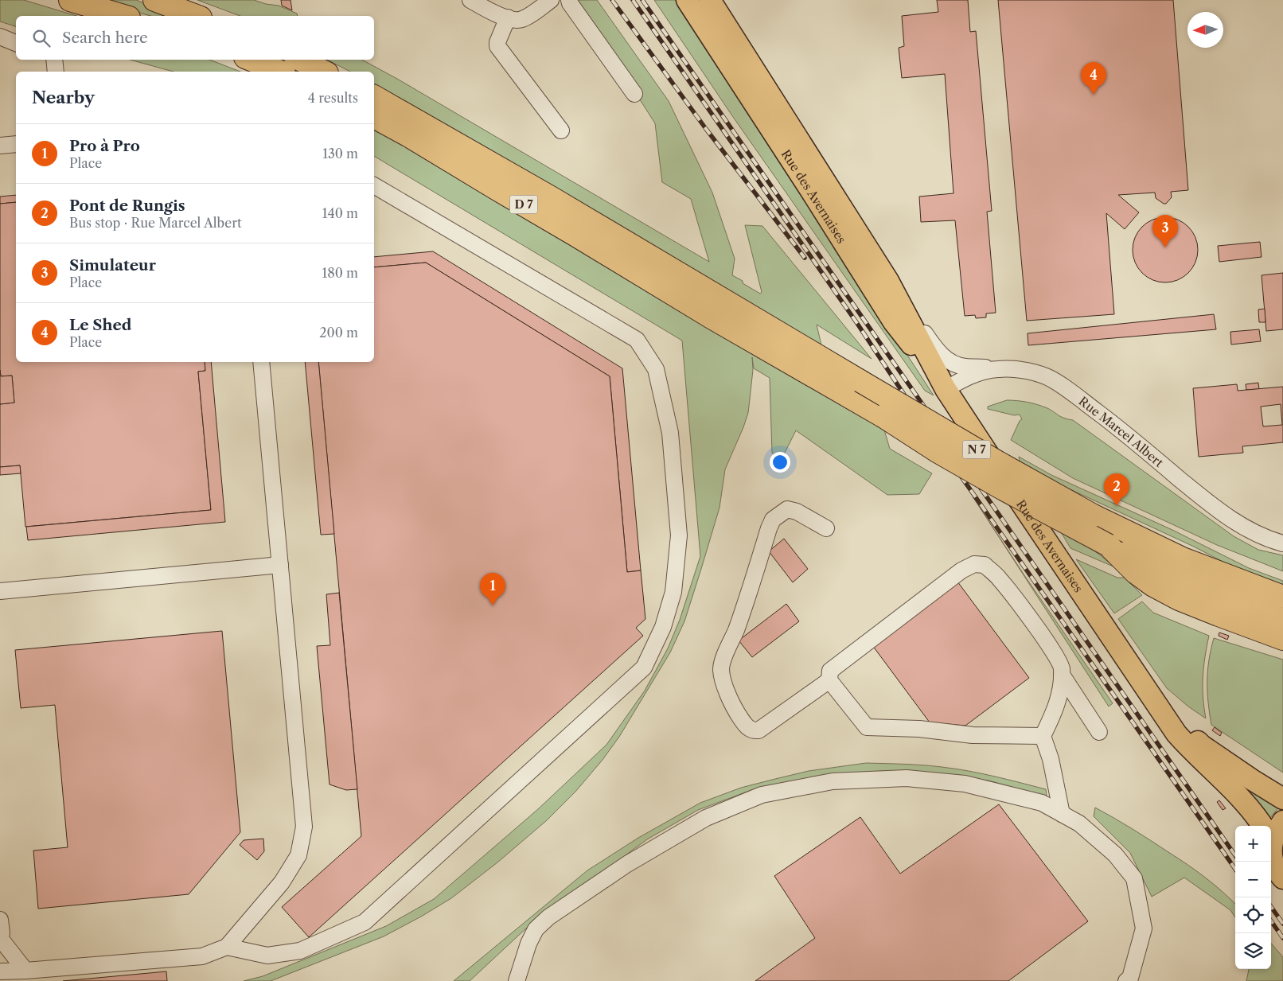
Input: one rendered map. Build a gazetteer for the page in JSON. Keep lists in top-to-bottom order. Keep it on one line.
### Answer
{"streets":{"highway":["D 7","N 7"],"main road":["Rue des Avernaises"],"street":["Rue Marcel Albert"]},"crossings":[["Rue des Avernaises","Rue Marcel Albert"],["D 7","N 7"]],"north":"left","page":{"search":"Search here","pins":["4","3","2","1"],"heading":["Nearby","4 results"],"list":[{"mark":"1","name":"Pro à Pro","note":"Place","value":"130 m"},{"mark":"2","name":"Pont de Rungis","note":"Bus stop · Rue Marcel Albert","value":"140 m"},{"mark":"3","name":"Simulateur","note":"Place","value":"180 m"},{"mark":"4","name":"Le Shed","note":"Place","value":"200 m"}],"map_buttons":["+","−"]}}
